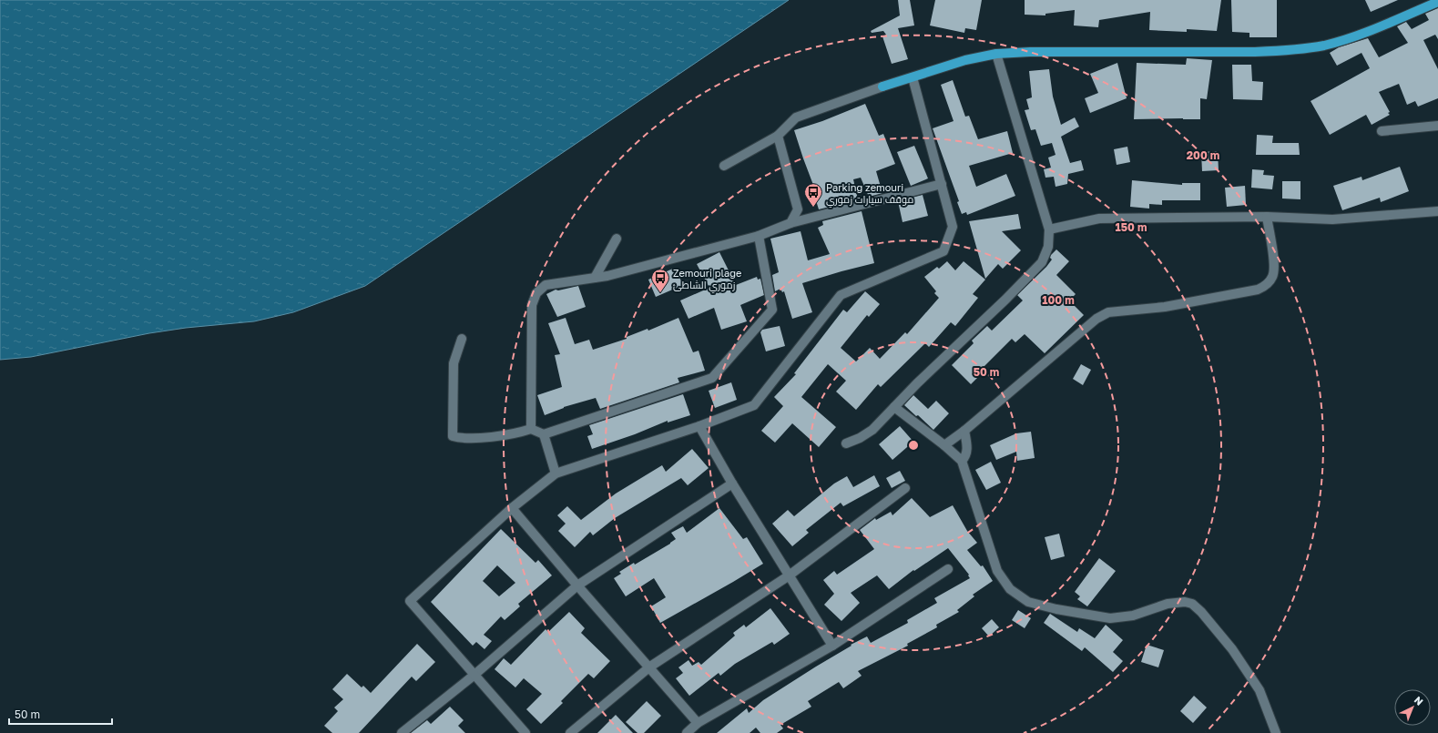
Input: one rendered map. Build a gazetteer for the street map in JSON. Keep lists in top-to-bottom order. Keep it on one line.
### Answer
{"places":{"bus stop":["Parking zemouri موقف سيارات زموري","Zemouri plage زموري الشاطئ"]},"scale_bar":"50 m","north":"top right","rings":["200 m","150 m","100 m","50 m"]}
